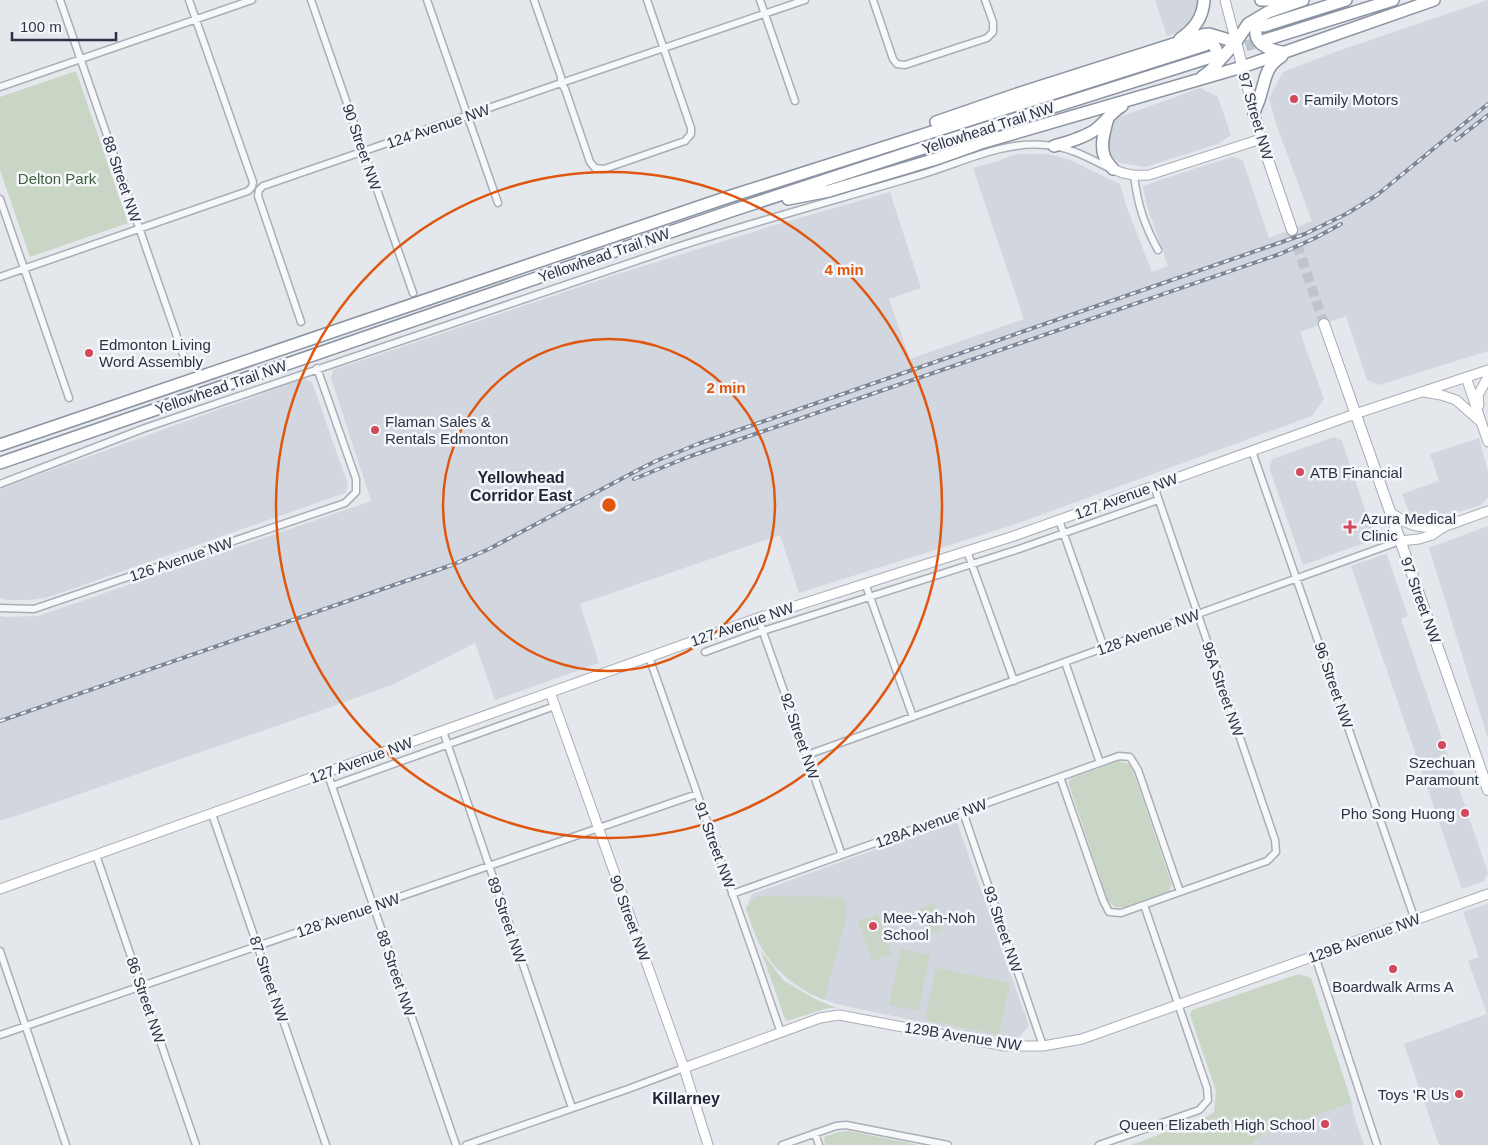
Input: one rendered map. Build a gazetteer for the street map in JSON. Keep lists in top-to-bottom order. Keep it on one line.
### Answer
{"streets":{"highway":["Yellowhead Trail NW"],"main road":["97 Street NW","90 Street NW","127 Avenue NW","128 Avenue NW","129B Avenue NW"],"street":["124 Avenue NW","88 Street NW","126 Avenue NW","96 Street NW","95A Street NW","92 Street NW","128A Avenue NW","91 Street NW","89 Street NW","93 Street NW","87 Street NW","86 Street NW"]},"crossings":[["97 Street NW","127 Avenue NW"],["97 Street NW","128 Avenue NW"],["124 Avenue NW","90 Street NW"],["124 Avenue NW","88 Street NW"],["Yellowhead Trail NW","126 Avenue NW"],["90 Street NW","127 Avenue NW"],["90 Street NW","128 Avenue NW"],["90 Street NW","129B Avenue NW"],["88 Street NW","127 Avenue NW"],["88 Street NW","128 Avenue NW"],["127 Avenue NW","96 Street NW"],["127 Avenue NW","95A Street NW"],["127 Avenue NW","92 Street NW"],["127 Avenue NW","91 Street NW"],["127 Avenue NW","89 Street NW"],["127 Avenue NW","87 Street NW"],["127 Avenue NW","86 Street NW"],["128 Avenue NW","96 Street NW"],["128 Avenue NW","95A Street NW"],["128 Avenue NW","92 Street NW"],["128 Avenue NW","91 Street NW"],["128 Avenue NW","89 Street NW"],["128 Avenue NW","87 Street NW"],["128 Avenue NW","86 Street NW"],["96 Street NW","129B Avenue NW"],["95A Street NW","128A Avenue NW"],["92 Street NW","128A Avenue NW"],["128A Avenue NW","91 Street NW"],["128A Avenue NW","93 Street NW"],["91 Street NW","129B Avenue NW"],["89 Street NW","129B Avenue NW"],["93 Street NW","129B Avenue NW"]],"districts":["Yellowhead Corridor East","Killarney"],"parks":["Delton Park"],"places":{"other":["Family Motors","Edmonton Living Word Assembly","Flaman Sales & Rentals Edmonton","ATB Financial","Szechuan Paramount","Pho Song Huong","Mee-Yah-Noh School","Boardwalk Arms A","Toys 'R Us","Queen Elizabeth High School"],"health":["Azura Medical Clinic"]},"scale_bar":"100 m","rings":["4 min","2 min"]}
